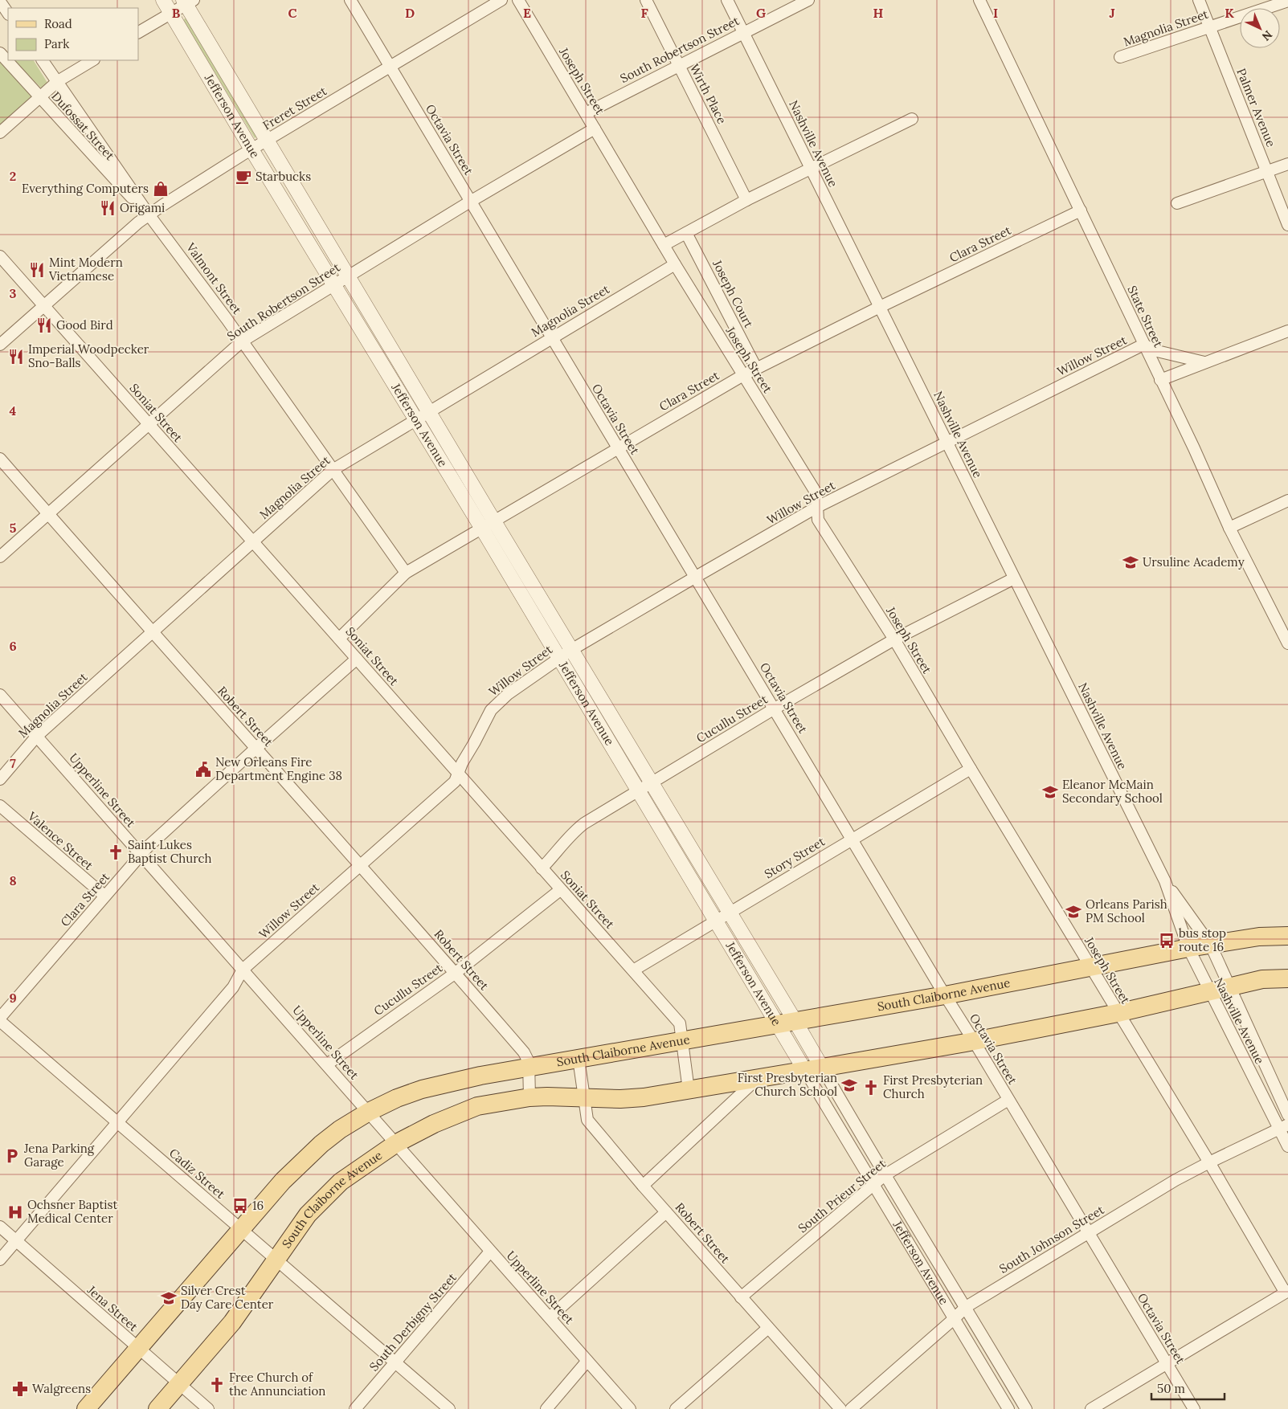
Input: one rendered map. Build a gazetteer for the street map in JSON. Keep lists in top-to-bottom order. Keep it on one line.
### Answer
{"streets":{"main road":["South Claiborne Avenue"],"street":["Magnolia Street","South Robertson Street","Joseph Street","Wirth Place","Palmer Avenue","Freret Street","Jefferson Avenue","Dufossat Street","Octavia Street","Nashville Avenue","Clara Street","Valmont Street","Joseph Court","State Street","Willow Street","Soniat Street","Robert Street","Cucullu Street","Upperline Street","Valence Street","Story Street","Cadiz Street","South Prieur Street","South Johnson Street","Jena Street","South Derbigny Street"]},"crossings":[["Magnolia Street","Joseph Street"],["Magnolia Street","Palmer Avenue"],["Magnolia Street","Jefferson Avenue"],["Magnolia Street","Octavia Street"],["Magnolia Street","Valmont Street"],["Magnolia Street","Soniat Street"],["Magnolia Street","Robert Street"],["Magnolia Street","Upperline Street"],["South Robertson Street","Joseph Street"],["South Robertson Street","Wirth Place"],["South Robertson Street","Jefferson Avenue"],["South Robertson Street","Octavia Street"],["South Robertson Street","Nashville Avenue"],["South Robertson Street","Valmont Street"],["South Robertson Street","Soniat Street"],["South Robertson Street","Robert Street"],["Joseph Street","Clara Street"],["Joseph Street","Willow Street"],["Joseph Street","Cucullu Street"],["Joseph Street","Story Street"],["Joseph Street","South Claiborne Avenue"],["Joseph Street","South Johnson Street"],["Freret Street","Jefferson Avenue"],["Freret Street","Dufossat Street"],["Freret Street","Octavia Street"],["Freret Street","Valmont Street"],["Freret Street","Soniat Street"],["Jefferson Avenue","Clara Street"],["Jefferson Avenue","Willow Street"],["Jefferson Avenue","Cucullu Street"],["Jefferson Avenue","Story Street"],["Jefferson Avenue","South Claiborne Avenue"],["Jefferson Avenue","South Prieur Street"],["Jefferson Avenue","South Johnson Street"],["Dufossat Street","Valmont Street"],["Octavia Street","Clara Street"],["Octavia Street","Willow Street"],["Octavia Street","Cucullu Street"],["Octavia Street","Story Street"],["Octavia Street","South Claiborne Avenue"],["Octavia Street","South Prieur Street"],["Octavia Street","South Johnson Street"],["Nashville Avenue","Clara Street"],["Nashville Avenue","Willow Street"],["Nashville Avenue","Cucullu Street"],["Nashville Avenue","South Claiborne Avenue"],["Nashville Avenue","South Johnson Street"],["Clara Street","Valmont Street"],["Clara Street","Joseph Court"],["Clara Street","State Street"],["Clara Street","Soniat Street"],["Clara Street","Robert Street"],["Clara Street","Upperline Street"],["Clara Street","Valence Street"],["Clara Street","Cadiz Street"],["State Street","Willow Street"],["Willow Street","Soniat Street"],["Willow Street","Robert Street"],["Willow Street","Upperline Street"],["Willow Street","Cadiz Street"],["Willow Street","Jena Street"],["Soniat Street","Cucullu Street"],["Soniat Street","Story Street"],["Soniat Street","South Claiborne Avenue"],["Robert Street","Cucullu Street"],["Robert Street","South Claiborne Avenue"],["Robert Street","South Prieur Street"],["Cucullu Street","Upperline Street"],["Upperline Street","South Claiborne Avenue"],["Upperline Street","South Derbigny Street"],["South Claiborne Avenue","Cadiz Street"],["South Claiborne Avenue","Jena Street"],["Cadiz Street","South Derbigny Street"]],"places":{"cafe":["Starbucks"],"shop":["Everything Computers"],"restaurant":["Origami","Mint Modern Vietnamese","Good Bird","Imperial Woodpecker Sno-Balls"],"school or university":["Ursuline Academy","Eleanor McMain Secondary School","Orleans Parish PM School","First Presbyterian Church School","Silver Crest Day Care Center"],"public building":["New Orleans Fire Department Engine 38"],"church":["Saint Lukes Baptist Church","First Presbyterian Church","Free Church of the Annunciation"],"bus stop":["bus stop route 16","16"],"parking":["Jena Parking Garage"],"hospital":["Ochsner Baptist Medical Center"],"pharmacy":["Walgreens"]},"legend":["Road","Park"],"scale_bar":"50 m","north":"bottom right","grid":{"columns":["B","C","D","E","F","G","H","I","J","K"],"rows":["2","3","4","5","6","7","8","9"]}}
